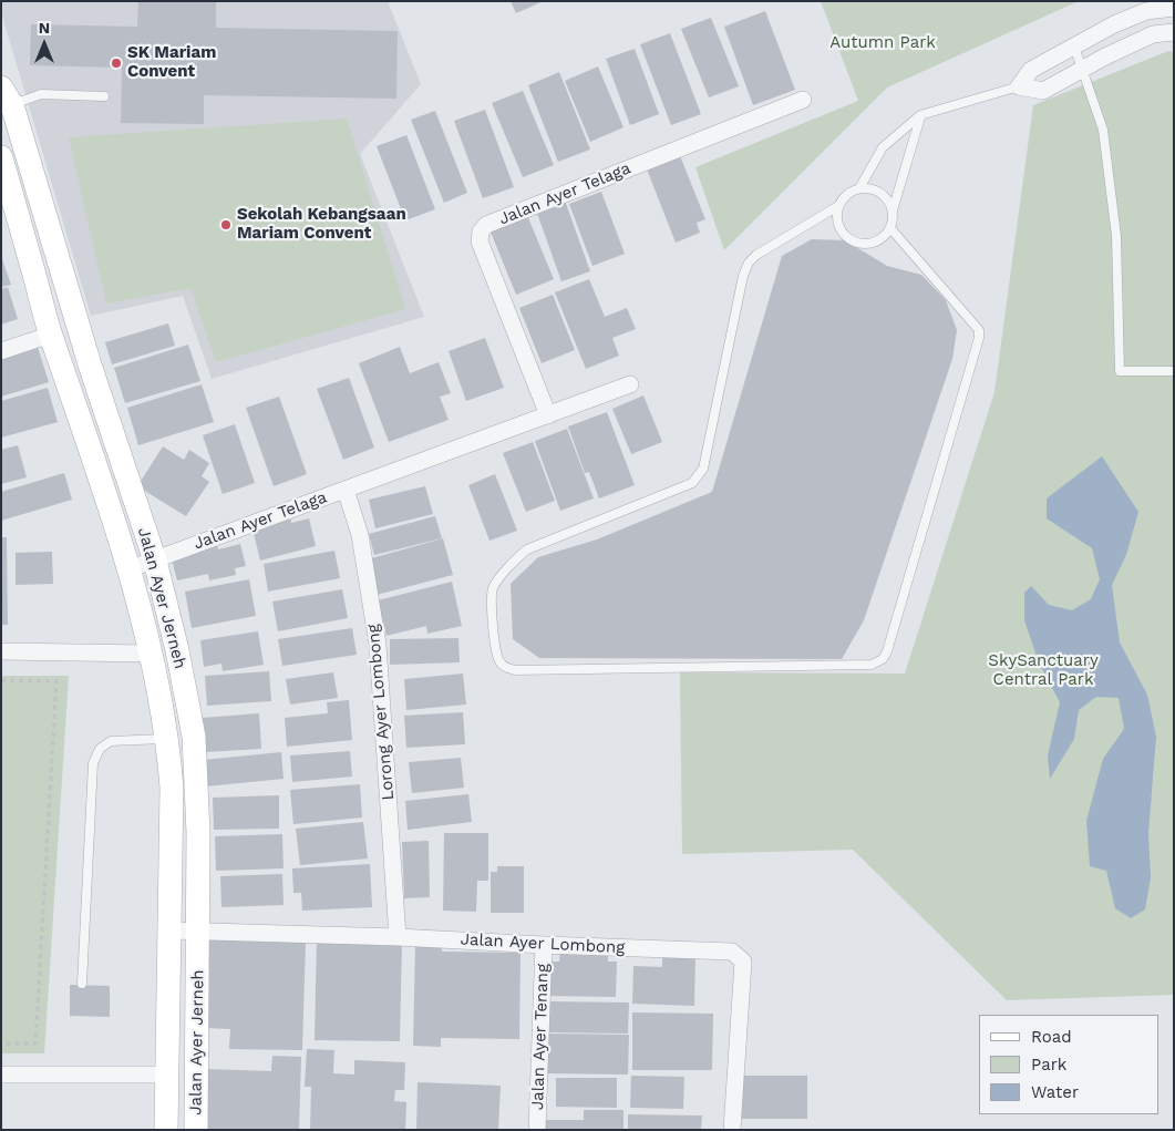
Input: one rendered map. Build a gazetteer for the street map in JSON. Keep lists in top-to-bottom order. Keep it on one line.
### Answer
{"streets":{"main road":["Jalan Ayer Jerneh"],"street":["Jalan Ayer Telaga","Lorong Ayer Lombong","Jalan Ayer Lombong","Jalan Ayer Tenang"]},"crossings":[["Jalan Ayer Telaga","Jalan Ayer Jerneh"],["Jalan Ayer Telaga","Lorong Ayer Lombong"],["Jalan Ayer Jerneh","Jalan Ayer Lombong"],["Lorong Ayer Lombong","Jalan Ayer Lombong"],["Jalan Ayer Lombong","Jalan Ayer Tenang"]],"parks":["Autumn Park","SkySanctuary Central Park"],"places":["SK Mariam Convent","Sekolah Kebangsaan Mariam Convent"],"legend":["Road","Park","Water"],"north":"top"}
